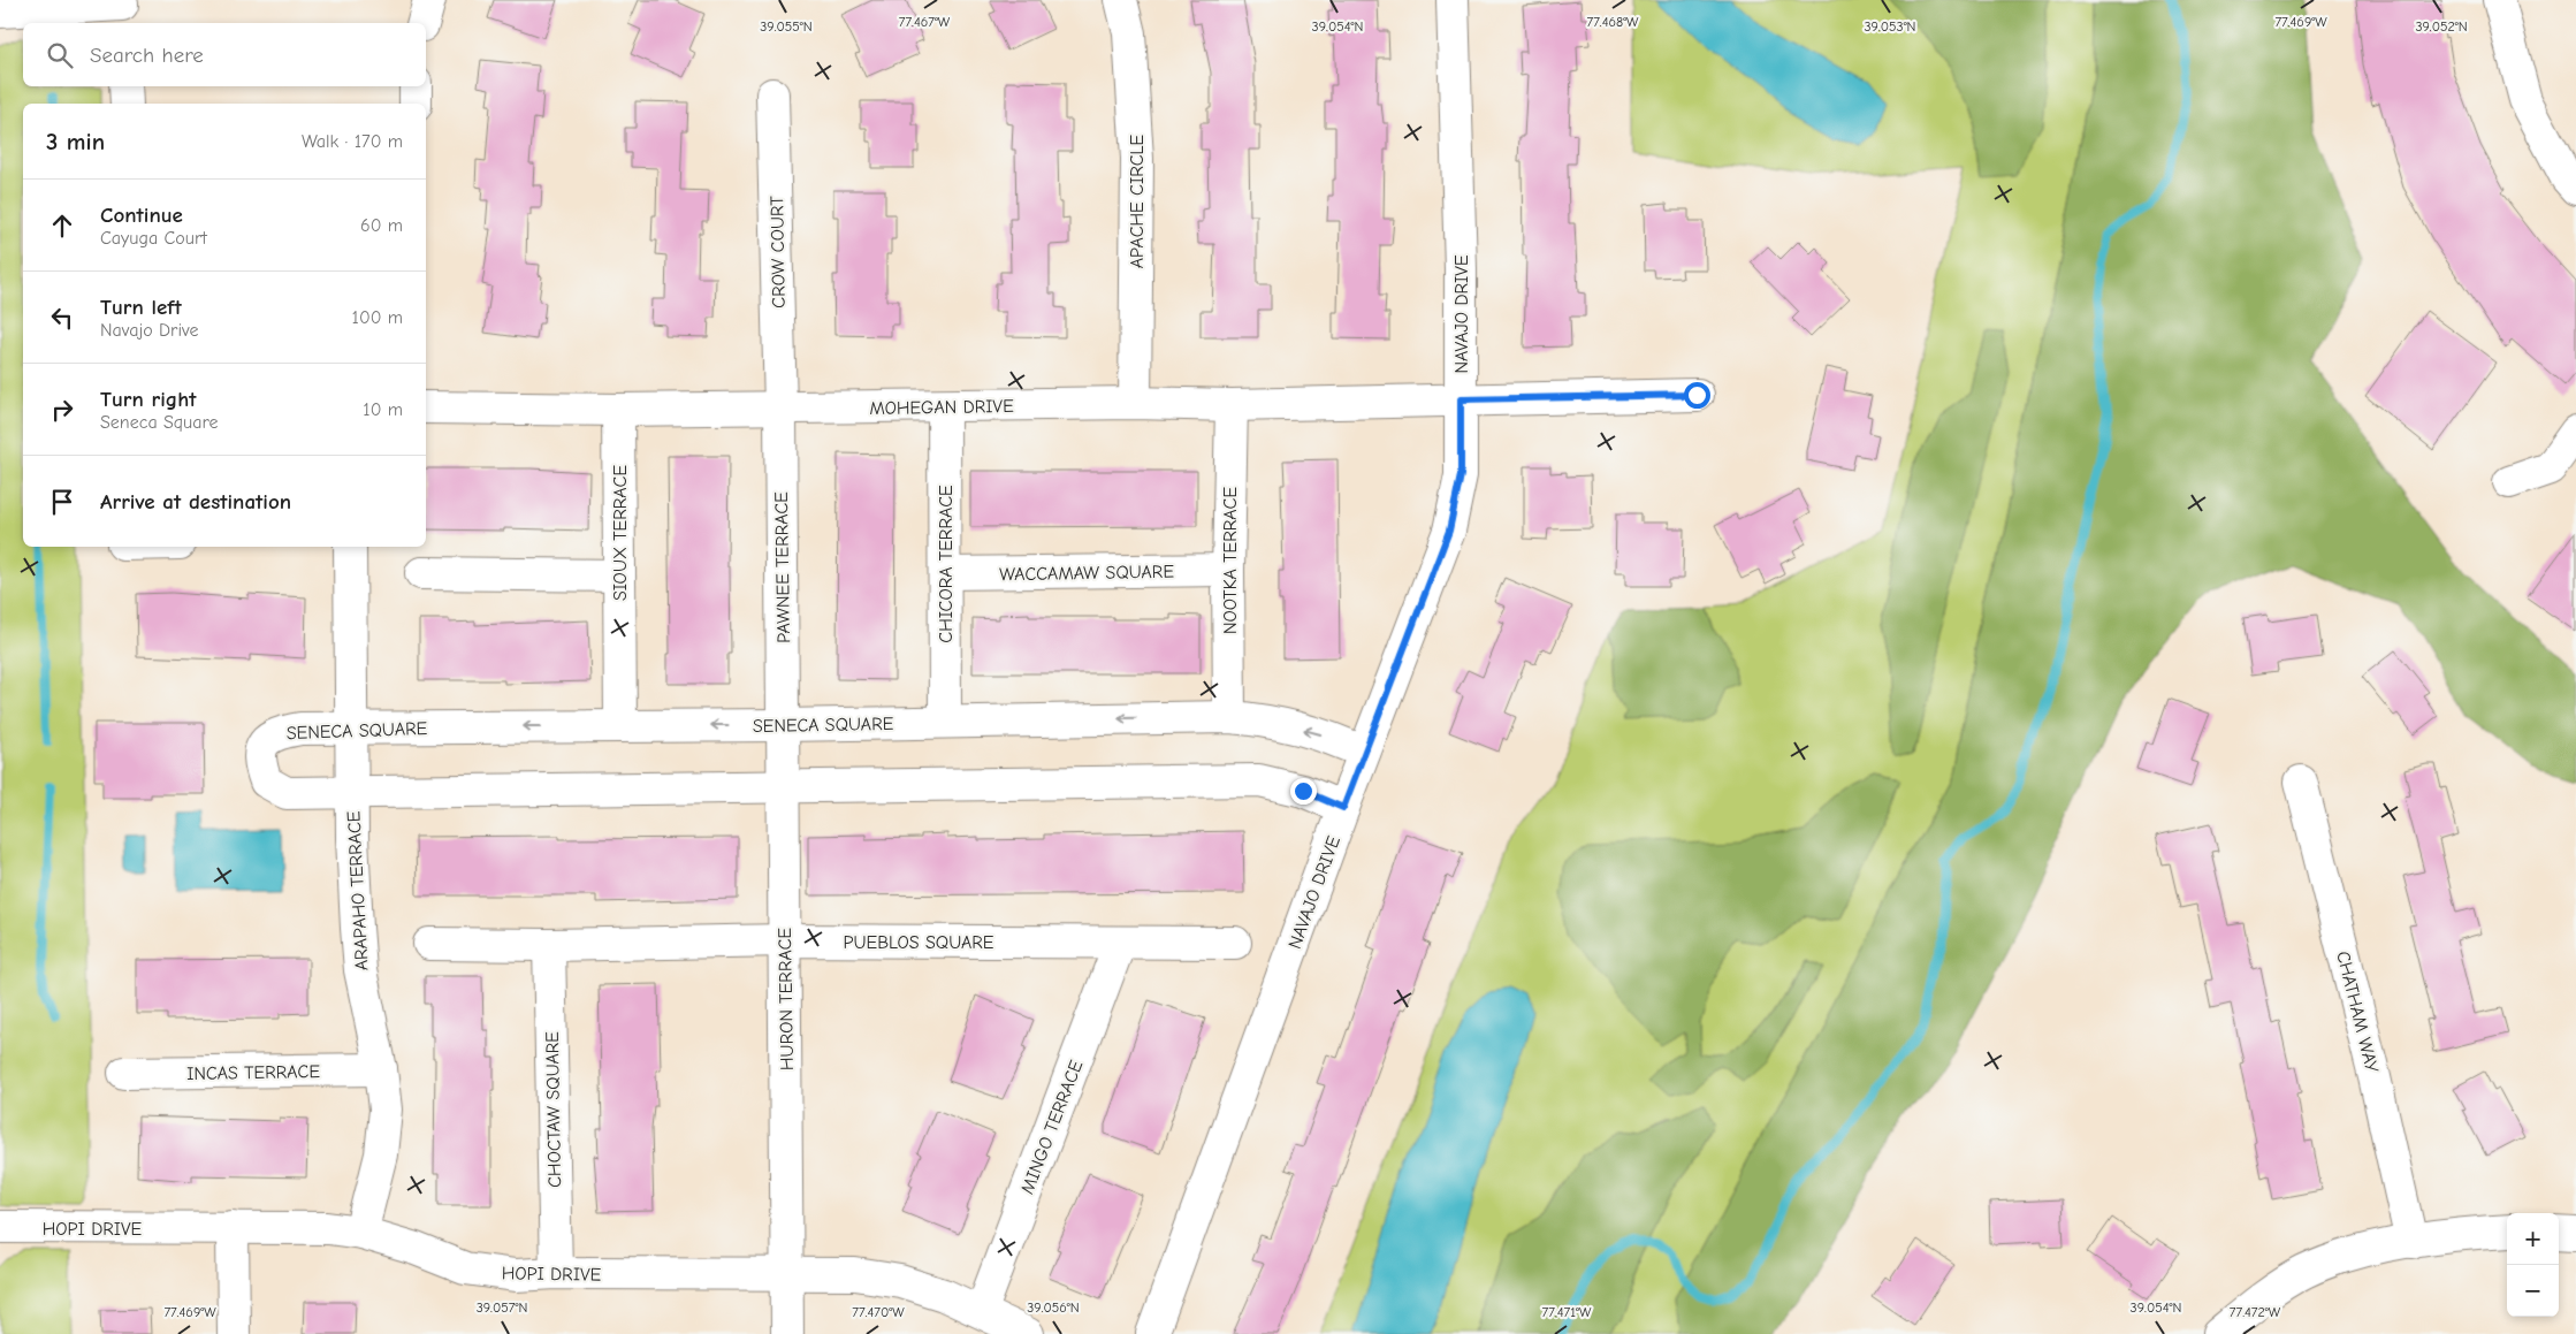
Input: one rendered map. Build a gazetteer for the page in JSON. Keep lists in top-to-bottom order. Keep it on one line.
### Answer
{"streets":{"street":["APACHE CIRCLE","CROW COURT","NAVAJO DRIVE","MOHEGAN DRIVE","SIOUX TERRACE","NOOTKA TERRACE","CHICORA TERRACE","PAWNEE TERRACE","WACCAMAW SQUARE","SENECA SQUARE","ARAPAHO TERRACE","PUEBLOS SQUARE","HURON TERRACE","CHATHAM WAY","INCAS TERRACE","CHOCTAW SQUARE","MINGO TERRACE","HOPI DRIVE"]},"crossings":[["APACHE CIRCLE","MOHEGAN DRIVE"],["CROW COURT","MOHEGAN DRIVE"],["CROW COURT","PAWNEE TERRACE"],["NAVAJO DRIVE","MOHEGAN DRIVE"],["NAVAJO DRIVE","SENECA SQUARE"],["MOHEGAN DRIVE","SIOUX TERRACE"],["MOHEGAN DRIVE","NOOTKA TERRACE"],["MOHEGAN DRIVE","CHICORA TERRACE"],["MOHEGAN DRIVE","PAWNEE TERRACE"],["SIOUX TERRACE","SENECA SQUARE"],["NOOTKA TERRACE","WACCAMAW SQUARE"],["NOOTKA TERRACE","SENECA SQUARE"],["CHICORA TERRACE","WACCAMAW SQUARE"],["CHICORA TERRACE","SENECA SQUARE"],["PAWNEE TERRACE","SENECA SQUARE"],["PAWNEE TERRACE","HURON TERRACE"],["SENECA SQUARE","ARAPAHO TERRACE"],["SENECA SQUARE","HURON TERRACE"],["ARAPAHO TERRACE","INCAS TERRACE"],["ARAPAHO TERRACE","HOPI DRIVE"],["PUEBLOS SQUARE","HURON TERRACE"],["PUEBLOS SQUARE","CHOCTAW SQUARE"],["PUEBLOS SQUARE","MINGO TERRACE"],["HURON TERRACE","HOPI DRIVE"],["CHOCTAW SQUARE","HOPI DRIVE"],["MINGO TERRACE","HOPI DRIVE"]],"page":{"search":"Search here","heading":["3 min","Walk · 170 m"],"list":[["Continue","Cayuga Court","60 m"],["Turn left","Navajo Drive","100 m"],["Turn right","Seneca Square","10 m"],"Arrive at destination"],"map_buttons":["+","−"]},"coordinates":["77.467°W","77.468°W","77.469°W","39.055°N","39.054°N","39.052°N","39.053°N","39.057°N","39.056°N","77.470°W","77.471°W","77.472°W"]}
